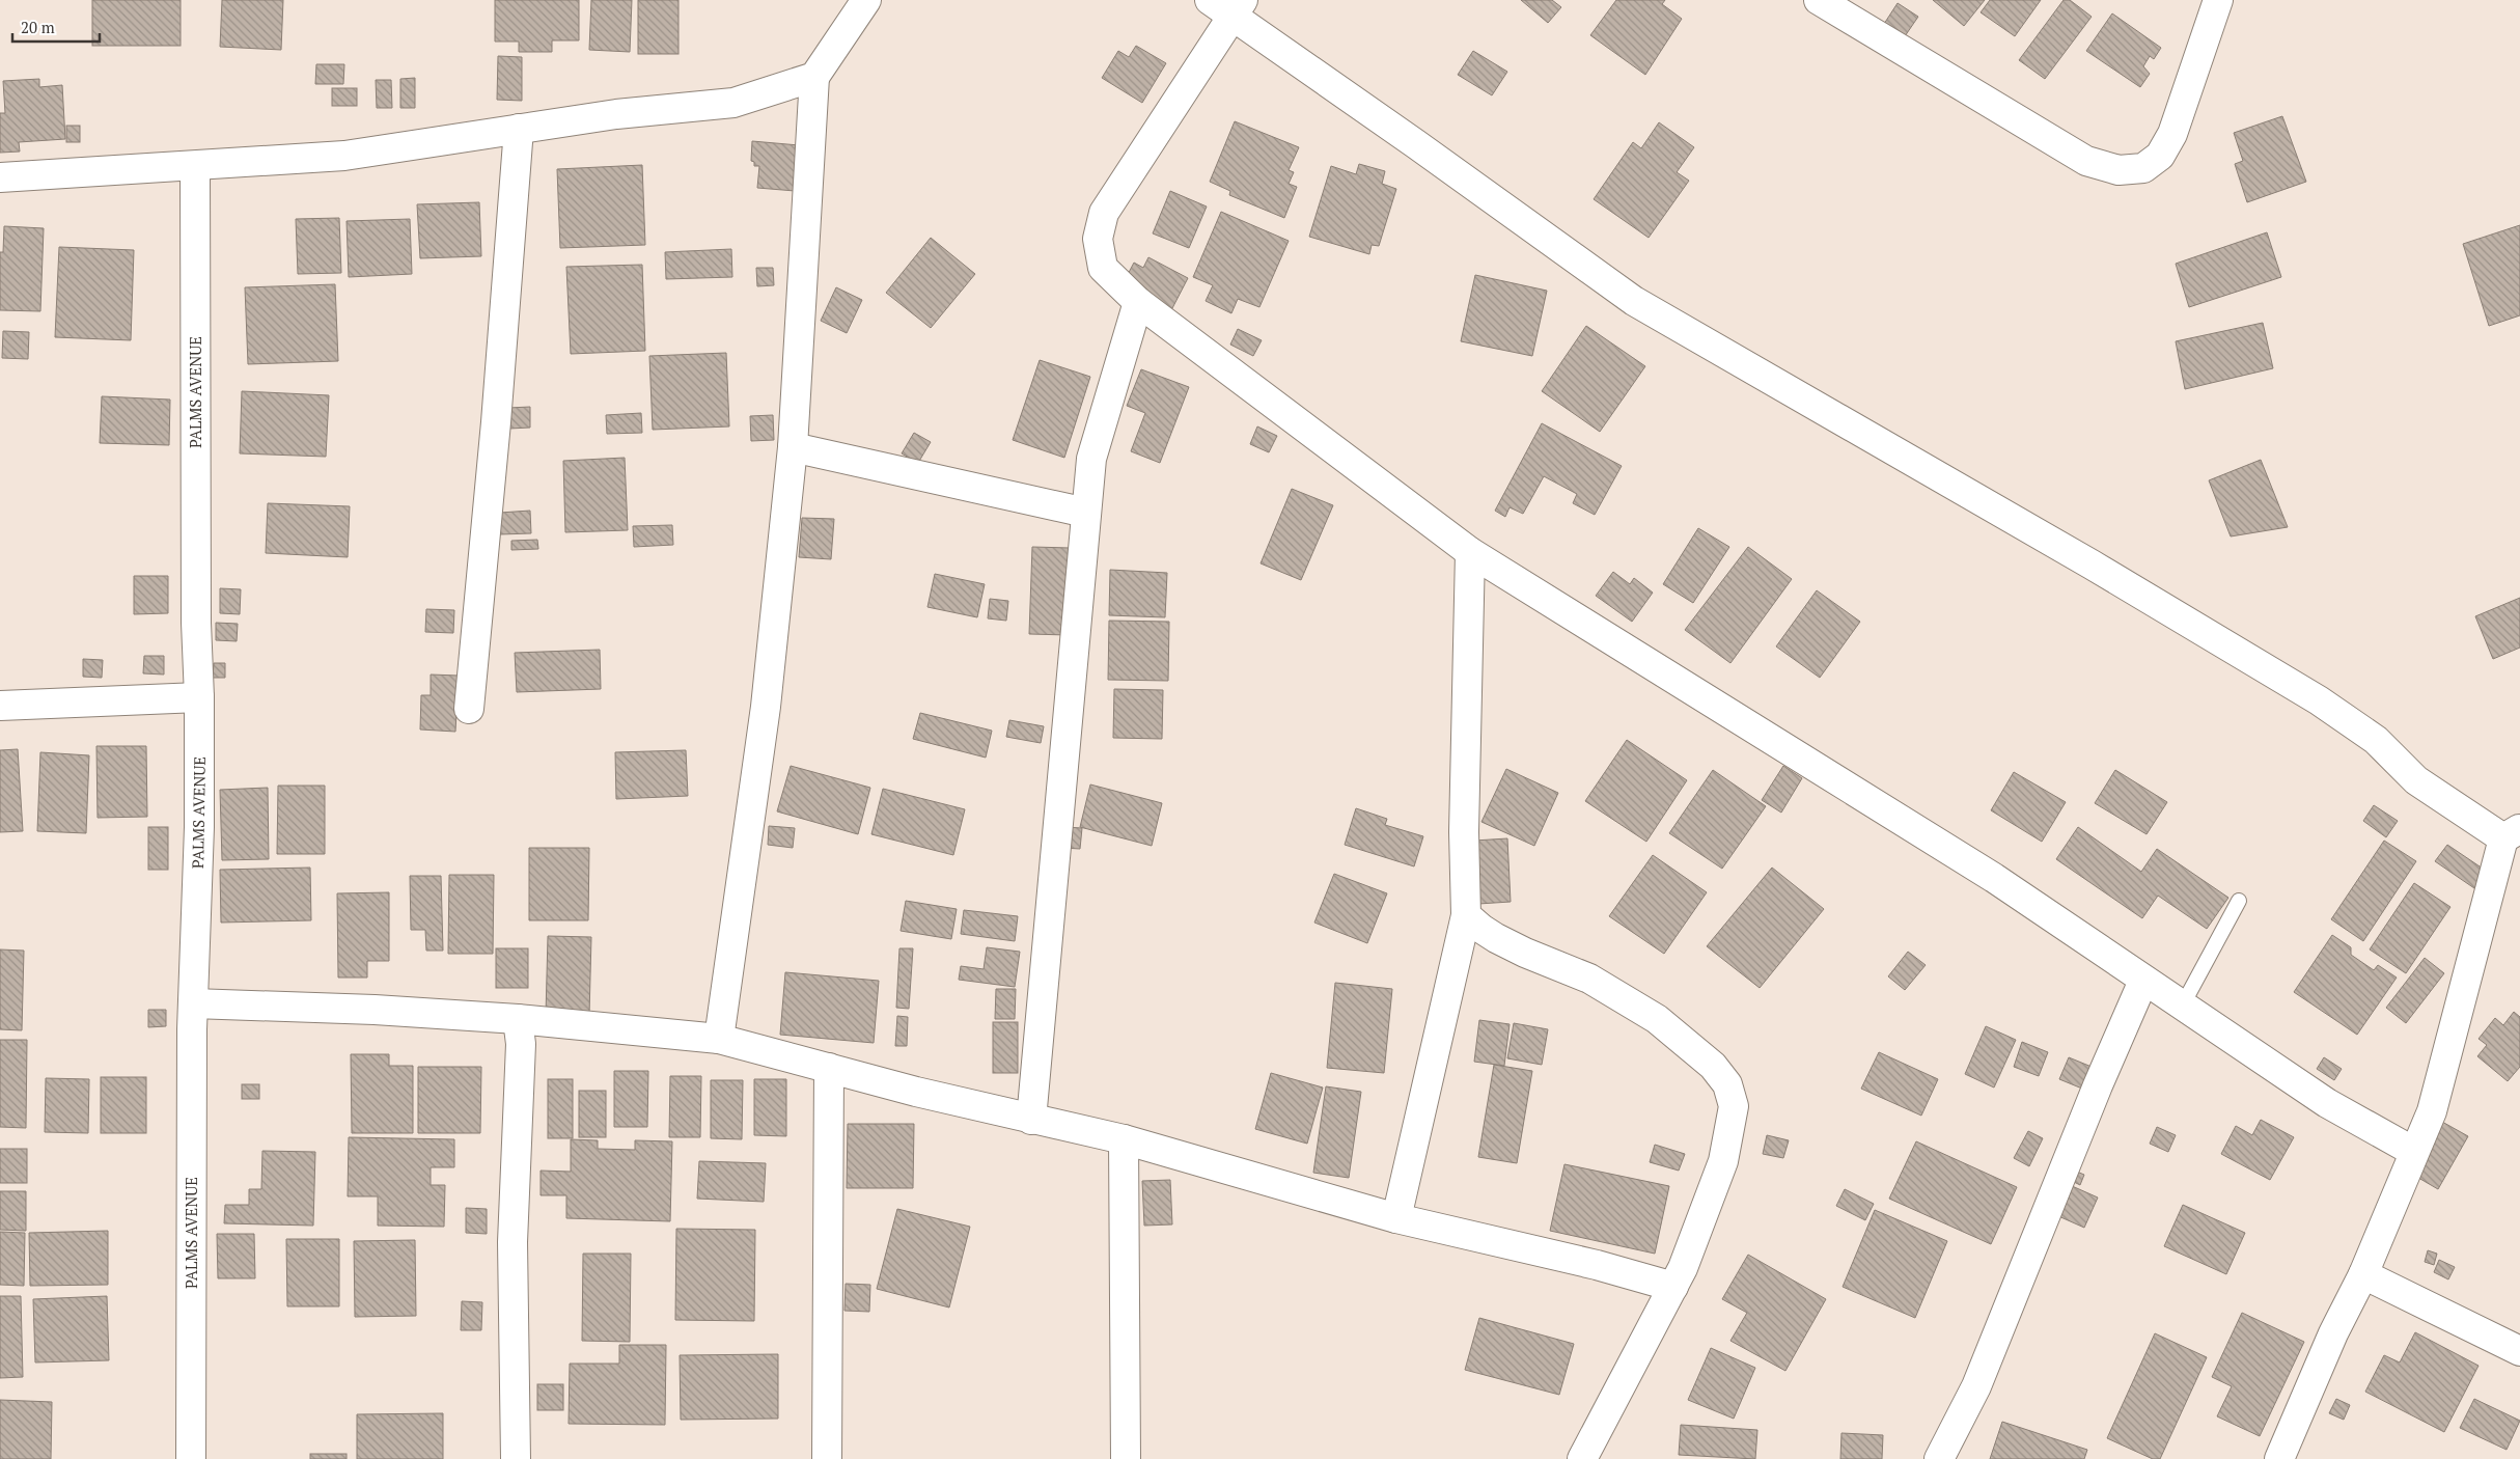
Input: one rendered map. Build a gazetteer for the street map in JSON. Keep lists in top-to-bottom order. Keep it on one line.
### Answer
{"streets":{"street":["PALMS AVENUE"]},"scale_bar":"20 m"}
